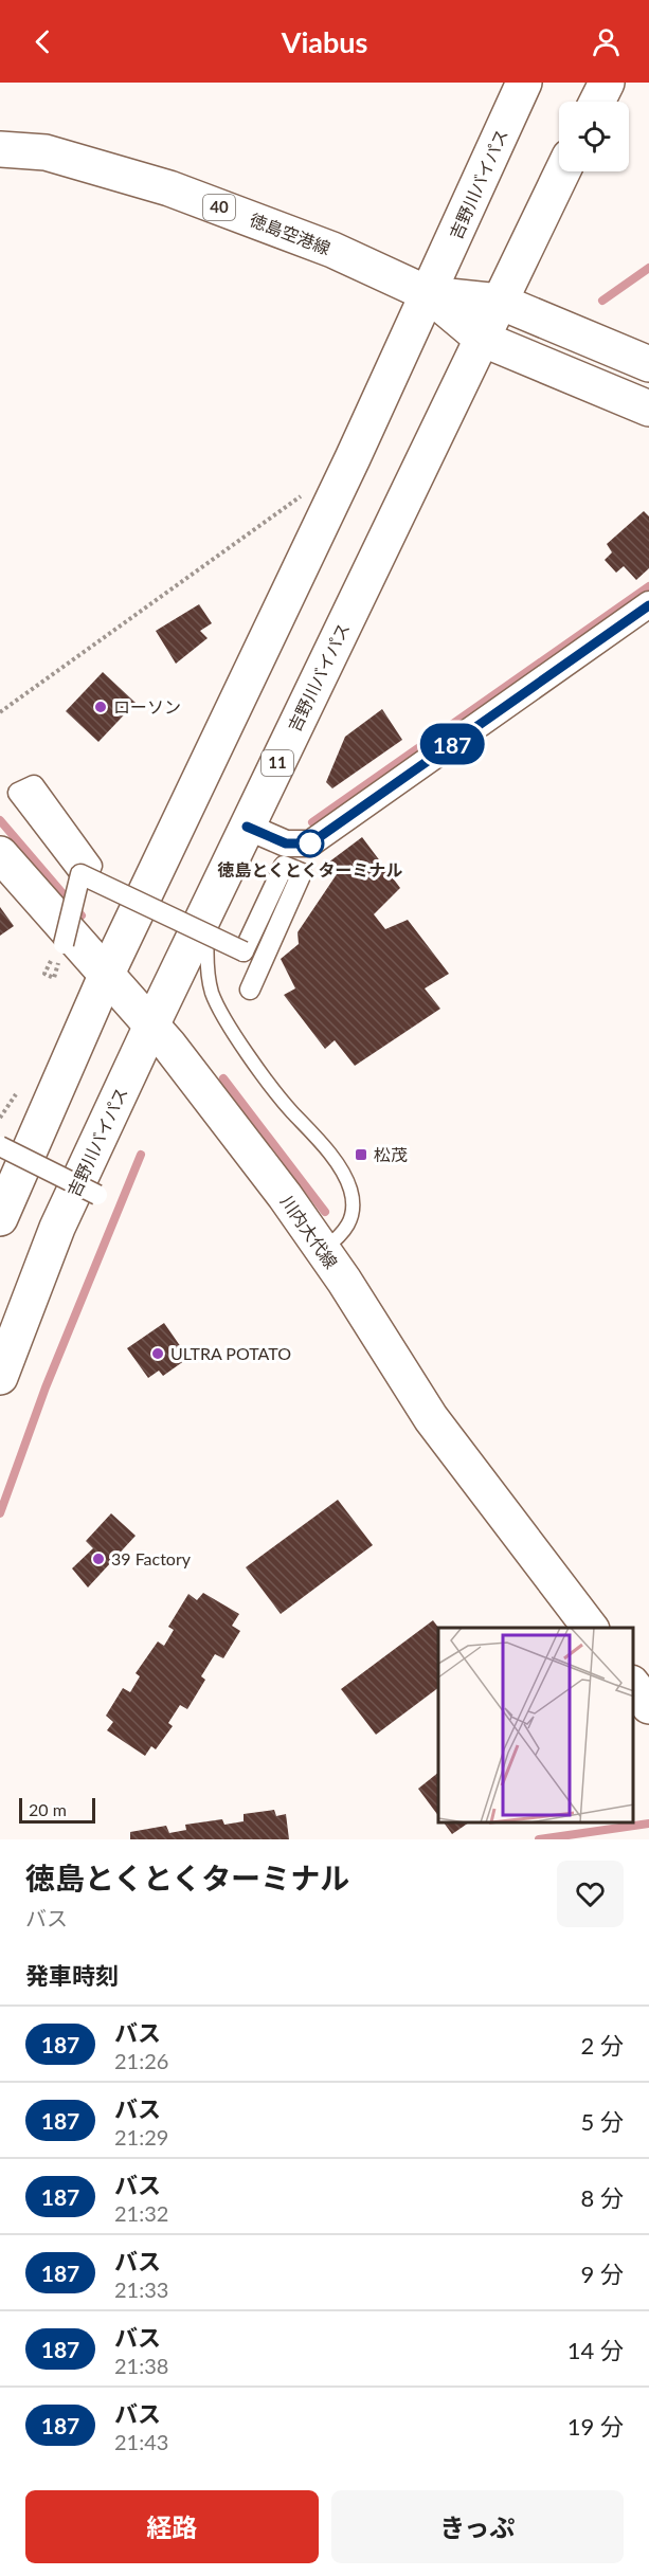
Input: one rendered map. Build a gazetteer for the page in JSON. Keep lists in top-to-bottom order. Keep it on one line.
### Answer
{"streets":{"main road":["吉野川バイパス","40","徳島空港線","11","川内大代線"]},"crossings":[["吉野川バイパス","徳島空港線"],["吉野川バイパス","川内大代線"]],"places":{"other":["ローソン","徳島とくとくターミナル","ULTRA POTATO","39 Factory"],"transit":["松茂"]},"lines":["bus line 187"],"scale_bar":"20 m","page":{"header":"Viabus","on_map":"187","scale":"20 m","heading":[["徳島とくとくターミナル","バス"],"発車時刻"],"list":[{"mark":"187","name":"バス","note":"21:26","value":"2 分"},{"mark":"187","name":"バス","note":"21:29","value":"5 分"},{"mark":"187","name":"バス","note":"21:32","value":"8 分"},{"mark":"187","name":"バス","note":"21:33","value":"9 分"},{"mark":"187","name":"バス","note":"21:38","value":"14 分"},{"mark":"187","name":"バス","note":"21:43","value":"19 分"}],"buttons":["経路","きっぷ"]}}
